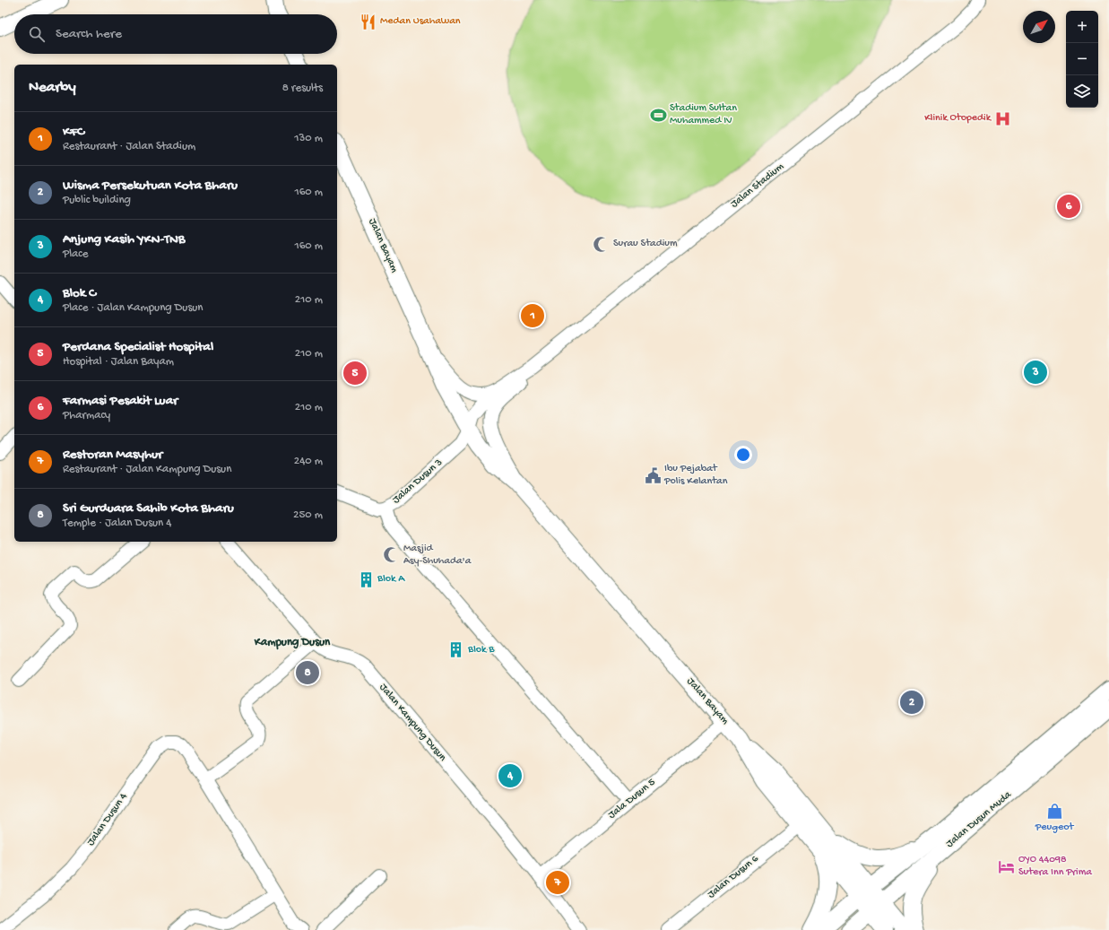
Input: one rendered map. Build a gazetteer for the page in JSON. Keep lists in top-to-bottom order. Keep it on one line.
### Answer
{"streets":{"main road":["Jalan Bayam","Jalan Dusun Muda"],"street":["Jalan Stadium","Jalan Dusun 3","Jalan Kampung Dusun","Jala Dusun 5","Jalan Dusun 4","Jalan Dusun 6"]},"crossings":[["Jalan Stadium","Jalan Bayam"],["Jalan Bayam","Jalan Dusun 3"],["Jalan Bayam","Jala Dusun 5"],["Jalan Bayam","Jalan Dusun 6"],["Jalan Kampung Dusun","Jala Dusun 5"]],"districts":["Kampung Dusun"],"places":{"restaurant":["Medan Usahawan"],"sports":["Stadium Sultan Muhammed IV"],"hospital":["Klinik Otopedik"],"mosque":["Surau Stadium","Masjid Asy-Shuhada'a"],"public building":["Ibu Pejabat Polis Kelantan"],"building":["Blok A","Blok B"],"shop":["Peugeot"],"hotel":["OYO 44098 Sutera Inn Prima"]},"north":"top right","page":{"map_buttons":["+","−"],"search":"Search here","heading":["Nearby","8 results"],"list":[{"mark":"1","name":"KFC","note":"Restaurant · Jalan Stadium","value":"130 m"},{"mark":"2","name":"Wisma Persekutuan Kota Bharu","note":"Public building","value":"160 m"},{"mark":"3","name":"Anjung Kasih YKN-TNB","note":"Place","value":"160 m"},{"mark":"4","name":"Blok C","note":"Place · Jalan Kampung Dusun","value":"210 m"},{"mark":"5","name":"Perdana Specialist Hospital","note":"Hospital · Jalan Bayam","value":"210 m"},{"mark":"6","name":"Farmasi Pesakit Luar","note":"Pharmacy","value":"210 m"},{"mark":"7","name":"Restoran Masyhur","note":"Restaurant · Jalan Kampung Dusun","value":"240 m"},{"mark":"8","name":"Sri Gurduara Sahib Kota Bharu","note":"Temple · Jalan Dusun 4","value":"250 m"}],"pins":["6","1","3","5","8","2","4","7"]}}
